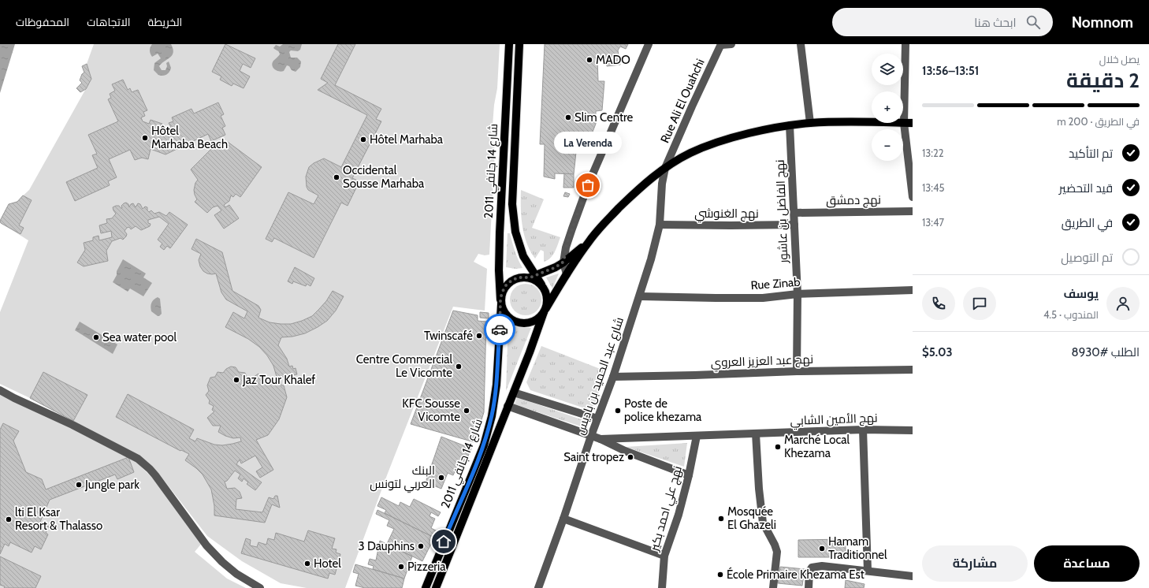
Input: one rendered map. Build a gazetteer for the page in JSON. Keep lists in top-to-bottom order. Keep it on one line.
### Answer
{"streets":{"main road":["شارع 14 جانفي 2011"],"street":["Rue Ali El Ouahchi","نهج دمشق","نهج الفاضل بن عاشور","نهج الغنوشي","Rue Zinab","نهج عبد العزيز العروي","شارع عبد الحميد بن باديس","نهج الأمين الشابي","نهج علي احمد بكير"]},"crossings":[["Rue Ali El Ouahchi","شارع عبد الحميد بن باديس"],["نهج دمشق","نهج الفاضل بن عاشور"],["نهج الفاضل بن عاشور","نهج الغنوشي"],["نهج الفاضل بن عاشور","Rue Zinab"],["نهج الفاضل بن عاشور","نهج عبد العزيز العروي"],["نهج الغنوشي","شارع عبد الحميد بن باديس"],["Rue Zinab","شارع عبد الحميد بن باديس"],["نهج عبد العزيز العروي","شارع عبد الحميد بن باديس"],["نهج الأمين الشابي","نهج علي احمد بكير"]],"places":["MADO","Slim Centre","Hôtel Marhaba Beach","Hôtel Marhaba","Occidental Sousse Marhaba","La Verenda","Twinscafé","Sea water pool","Centre Commercial Le Vicomte","Jaz Tour Khalef","KFC Sousse Vicomte","Poste de police khezama","Marché Local Khezama","Saint tropez","البنك العربي لتونس","Jungle park","Mosquée El Ghazeli","lti El Ksar Resort & Thalasso","3 Dauphins","Hamam Traditionnel","Hotel","Pizzeria","École Primaire Khezama Est"],"page":{"header":"Nomnom","search":"ابحث هنا","nav":["الخريطة","الاتجاهات","المحفوظات"],"heading":["2 دقيقة","يصل خلال","13:51–13:56"],"panel":["يوسف","المندوب · 4.5","الطلب #8930","$5.03"],"map_buttons":["+","−"],"bar":"في الطريق · 200 m","bubble":"La Verenda","list":[["تم التأكيد","13:22"],["قيد التحضير","13:45"],["في الطريق","13:47"],"تم التوصيل"],"buttons":["مساعدة","مشاركة"]}}
